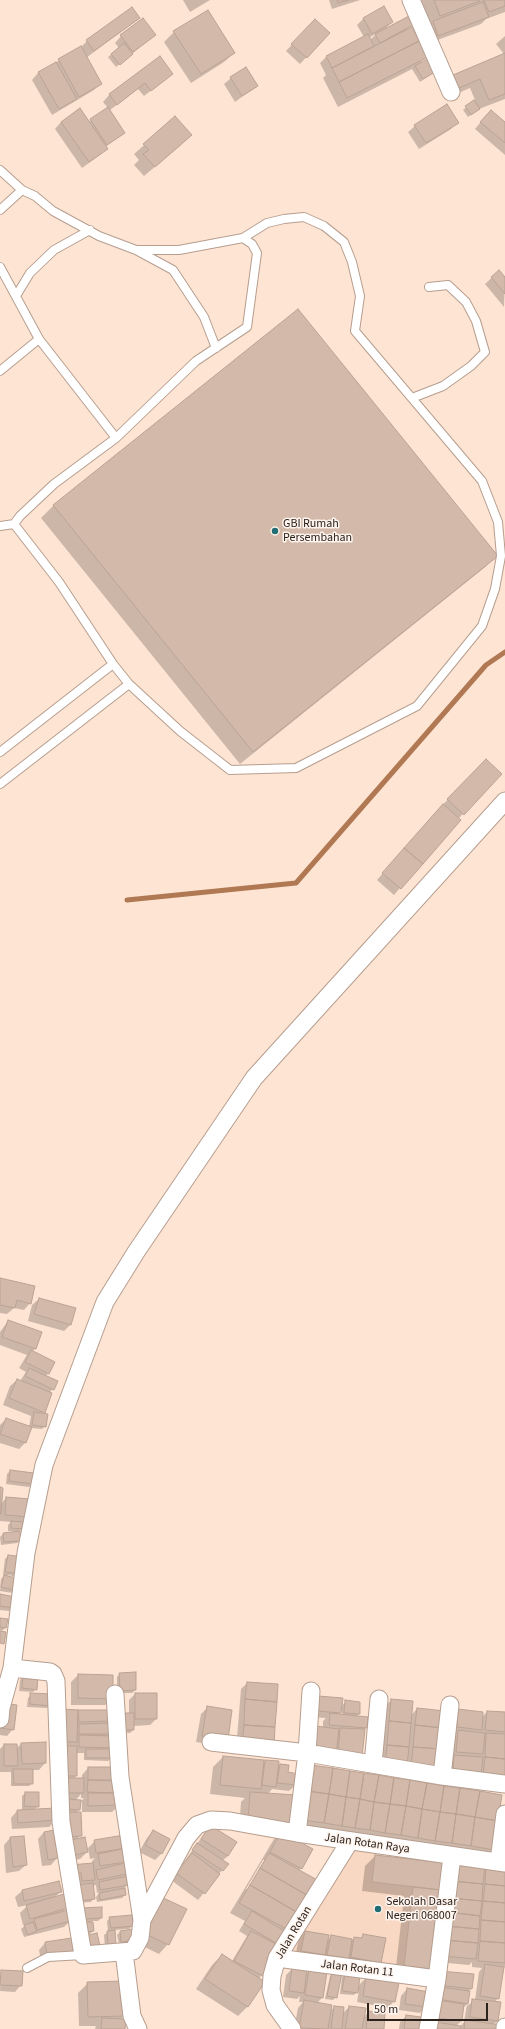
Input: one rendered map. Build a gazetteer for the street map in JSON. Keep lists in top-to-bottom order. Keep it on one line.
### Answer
{"streets":{"street":["Jalan Rotan Raya","Jalan Rotan","Jalan Rotan 11"]},"crossings":[["Jalan Rotan Raya","Jalan Rotan"],["Jalan Rotan","Jalan Rotan 11"]],"places":["GBI Rumah Persembahan","Sekolah Dasar Negeri 068007"],"scale_bar":"50 m"}
